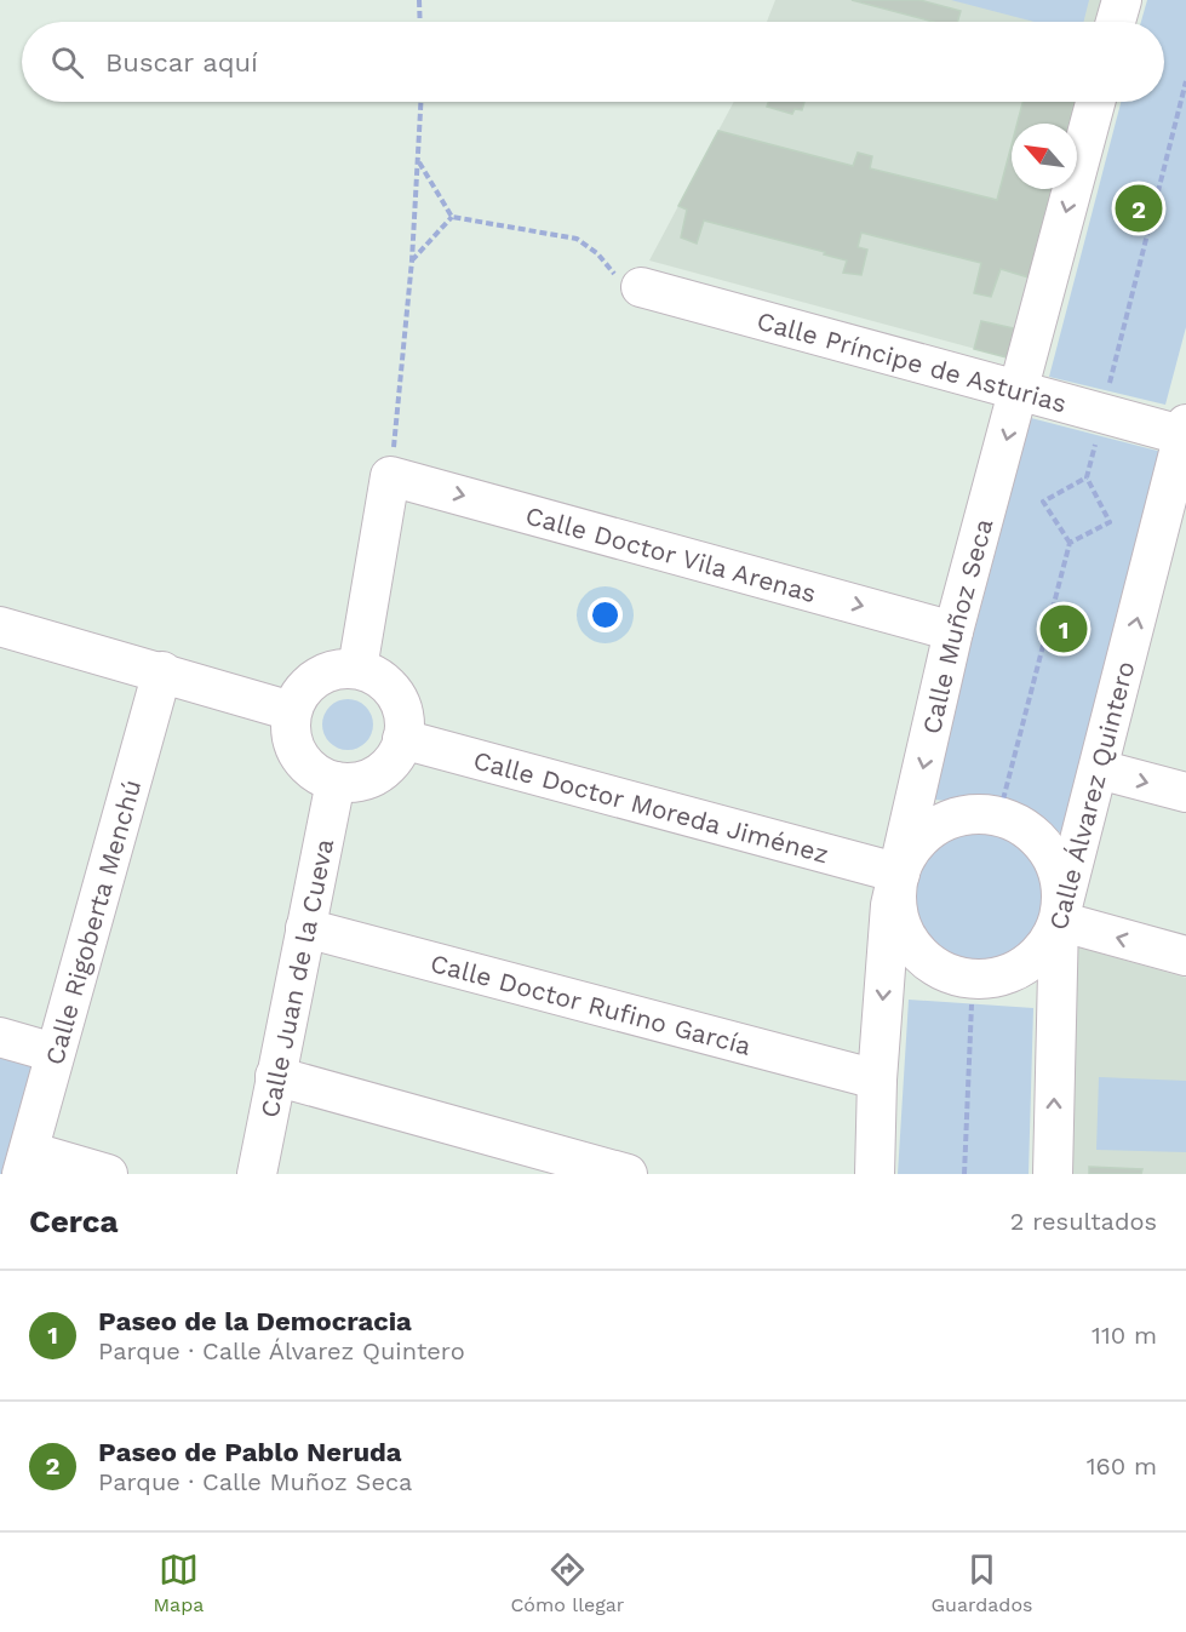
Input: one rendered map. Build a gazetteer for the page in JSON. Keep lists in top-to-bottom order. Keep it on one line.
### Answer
{"streets":{"street":["Calle Príncipe de Asturias","Calle Doctor Vila Arenas","Calle Muñoz Seca","Calle Álvarez Quintero","Calle Doctor Moreda Jiménez","Calle Rigoberta Menchú","Calle Juan de la Cueva","Calle Doctor Rufino García"]},"crossings":[["Calle Príncipe de Asturias","Calle Muñoz Seca"],["Calle Príncipe de Asturias","Calle Álvarez Quintero"],["Calle Doctor Vila Arenas","Calle Muñoz Seca"],["Calle Muñoz Seca","Calle Álvarez Quintero"],["Calle Muñoz Seca","Calle Doctor Moreda Jiménez"],["Calle Muñoz Seca","Calle Doctor Rufino García"],["Calle Álvarez Quintero","Calle Doctor Moreda Jiménez"],["Calle Doctor Moreda Jiménez","Calle Juan de la Cueva"],["Calle Juan de la Cueva","Calle Doctor Rufino García"]],"one_way":["Calle Doctor Vila Arenas","Calle Muñoz Seca","Calle Álvarez Quintero"],"north":"top left","page":{"search":"Buscar aquí","pins":["2","1"],"heading":["Cerca","2 resultados"],"list":[{"mark":"1","name":"Paseo de la Democracia","note":"Parque · Calle Álvarez Quintero","value":"110 m"},{"mark":"2","name":"Paseo de Pablo Neruda","note":"Parque · Calle Muñoz Seca","value":"160 m"}],"nav":["Mapa","Cómo llegar","Guardados"]}}
